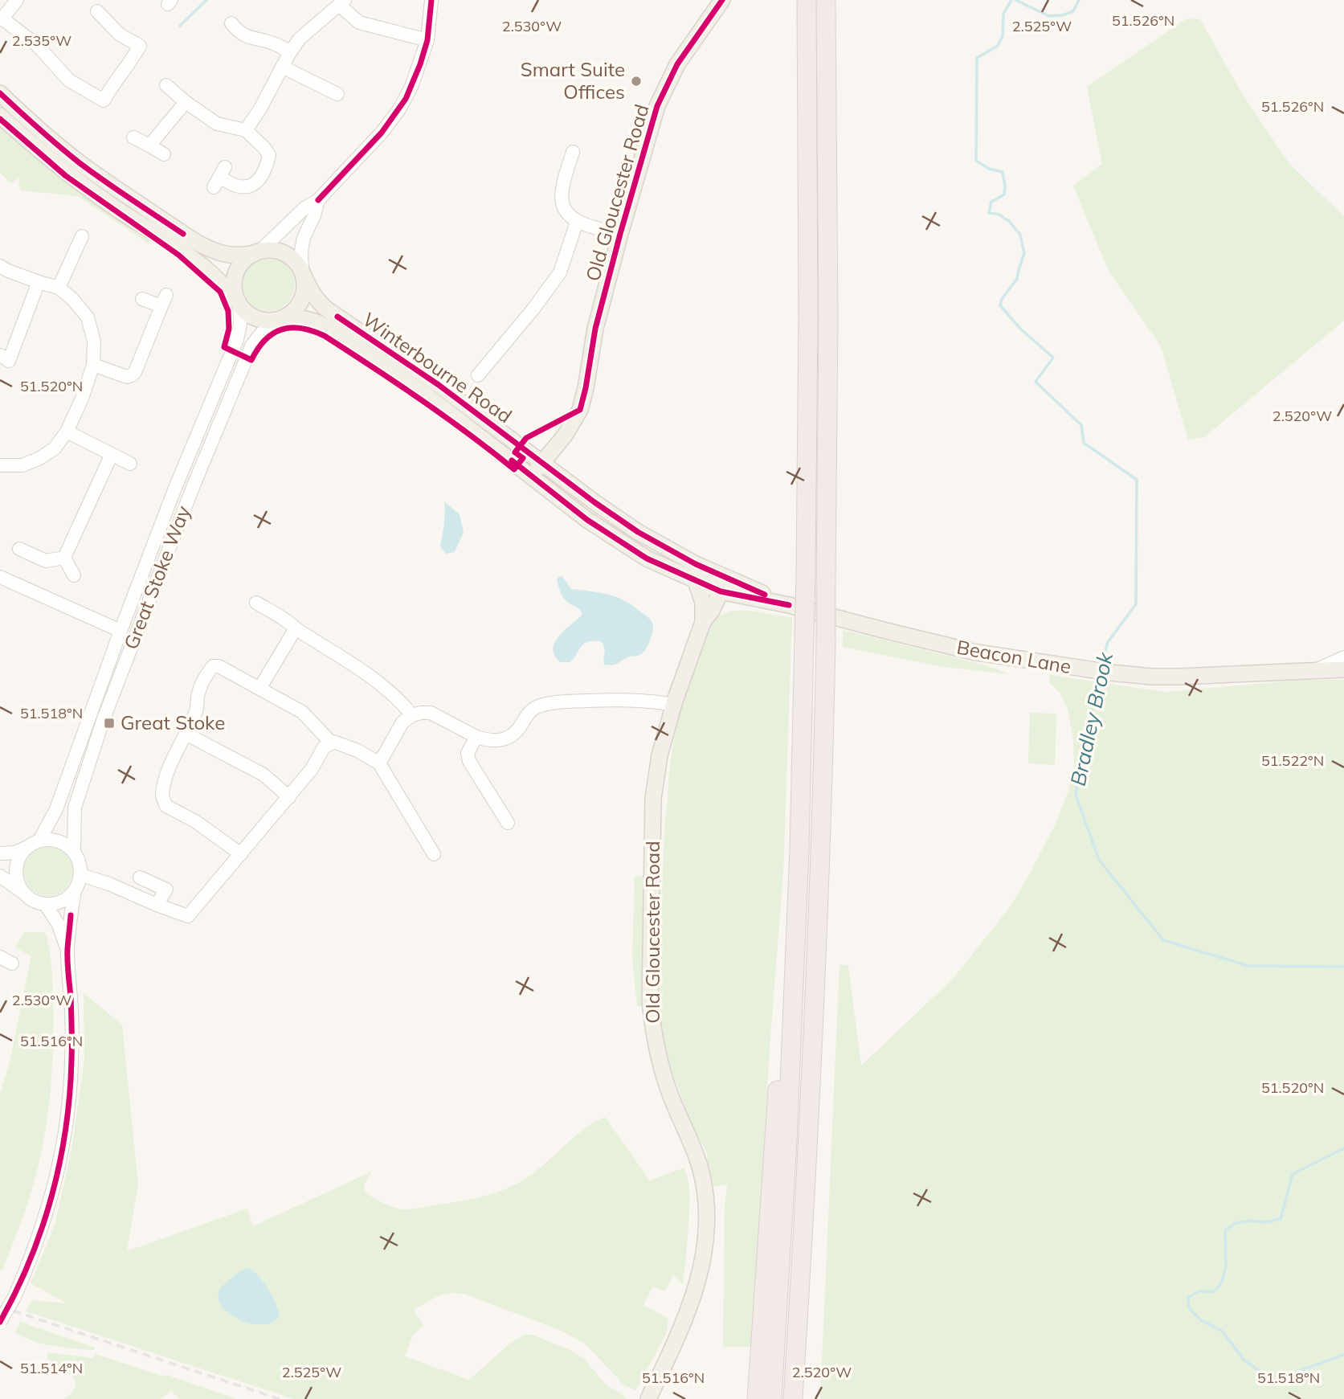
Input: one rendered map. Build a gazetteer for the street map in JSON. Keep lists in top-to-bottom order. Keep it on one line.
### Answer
{"streets":{"main road":["Old Gloucester Road","Winterbourne Road","Beacon Lane"],"street":["Great Stoke Way"]},"crossings":[["Old Gloucester Road","Winterbourne Road"],["Winterbourne Road","Great Stoke Way"],["Winterbourne Road","Beacon Lane"]],"water":["Bradley Brook"],"places":{"other":["Smart Suite Offices"],"transit":["Great Stoke"]},"coordinates":["51.526°N","2.530°W","2.525°W","2.535°W","51.520°N","2.520°W","51.518°N","51.522°N","51.516°N","51.514°N"]}
